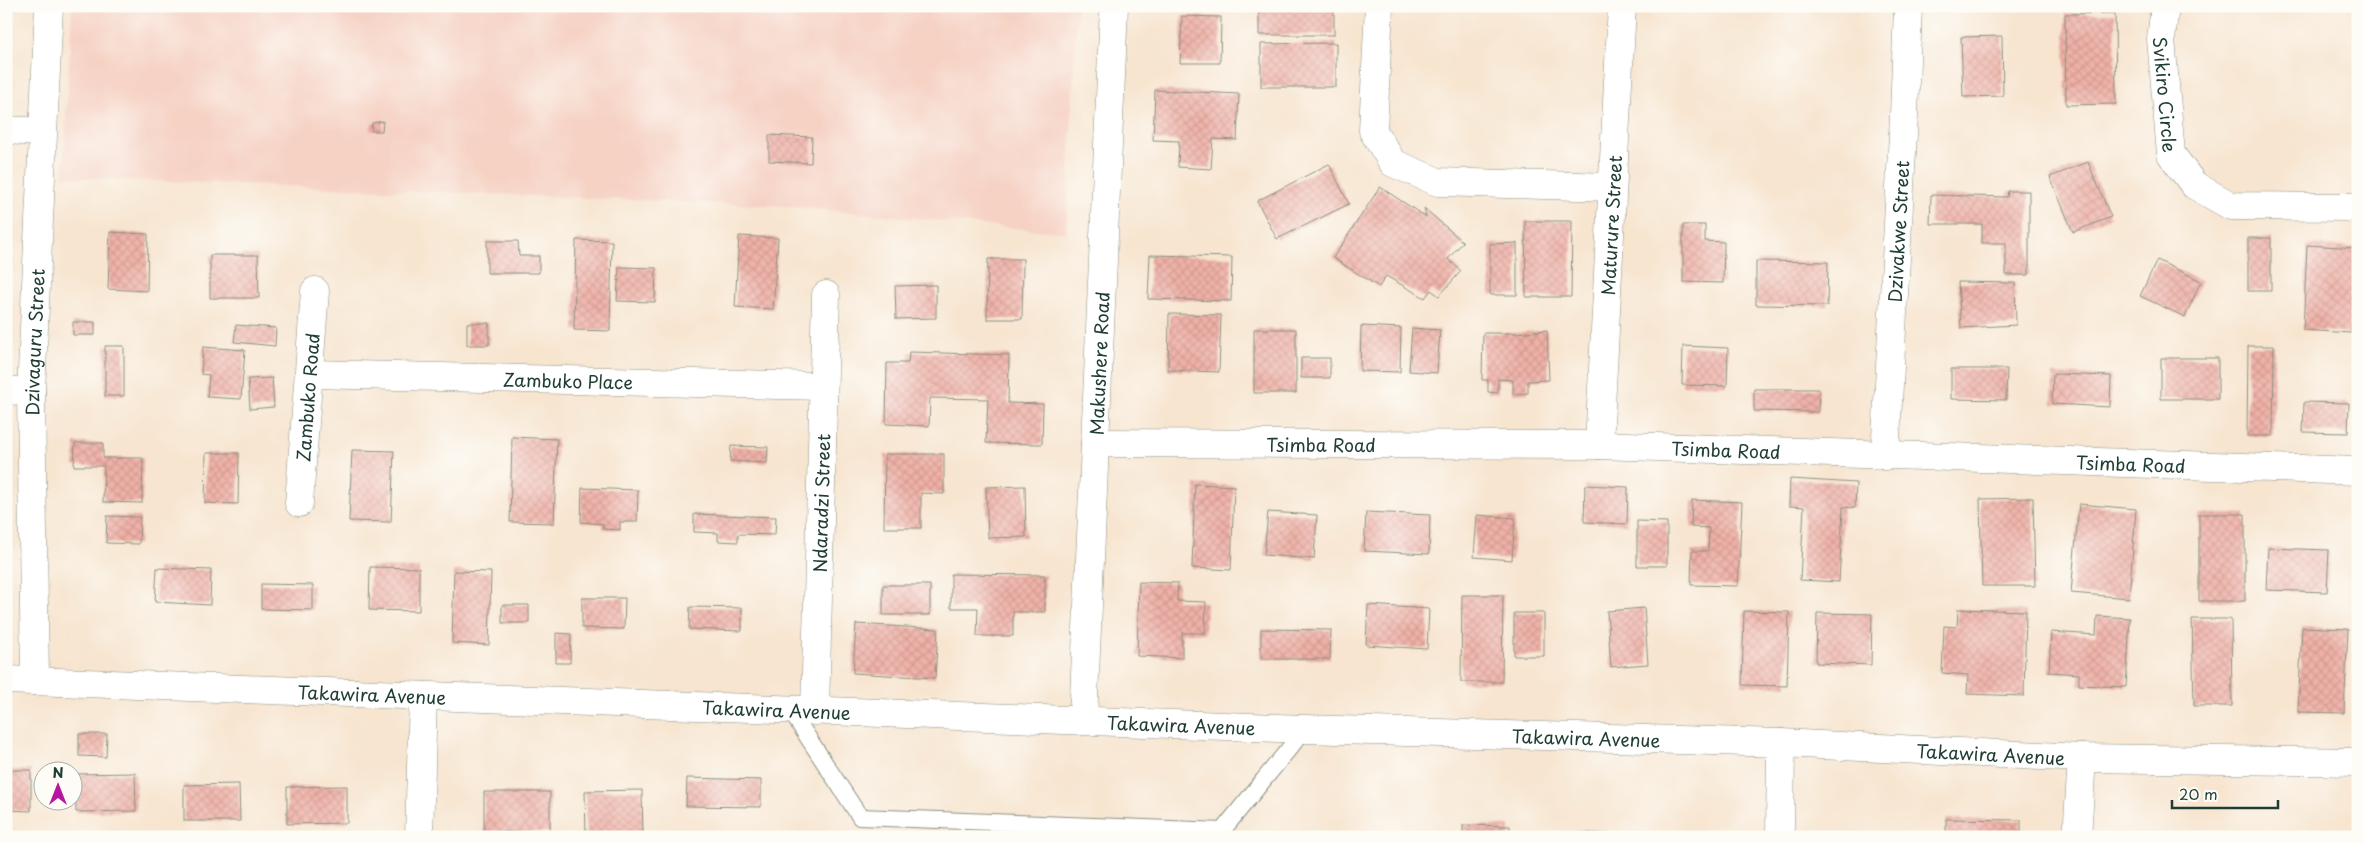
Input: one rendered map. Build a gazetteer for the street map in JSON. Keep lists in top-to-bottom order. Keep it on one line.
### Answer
{"streets":{"street":["Svikiro Circle","Maturure Street","Dzivakwe Street","Dzivaguru Street","Makushere Road","Zambuko Place","Zambuko Road","Tsimba Road","Ndaradzi Street","Takawira Avenue"]},"crossings":[["Maturure Street","Tsimba Road"],["Dzivakwe Street","Tsimba Road"],["Dzivaguru Street","Takawira Avenue"],["Makushere Road","Tsimba Road"],["Makushere Road","Takawira Avenue"],["Zambuko Place","Zambuko Road"],["Zambuko Place","Ndaradzi Street"],["Ndaradzi Street","Takawira Avenue"]],"scale_bar":"20 m","north":"top"}
